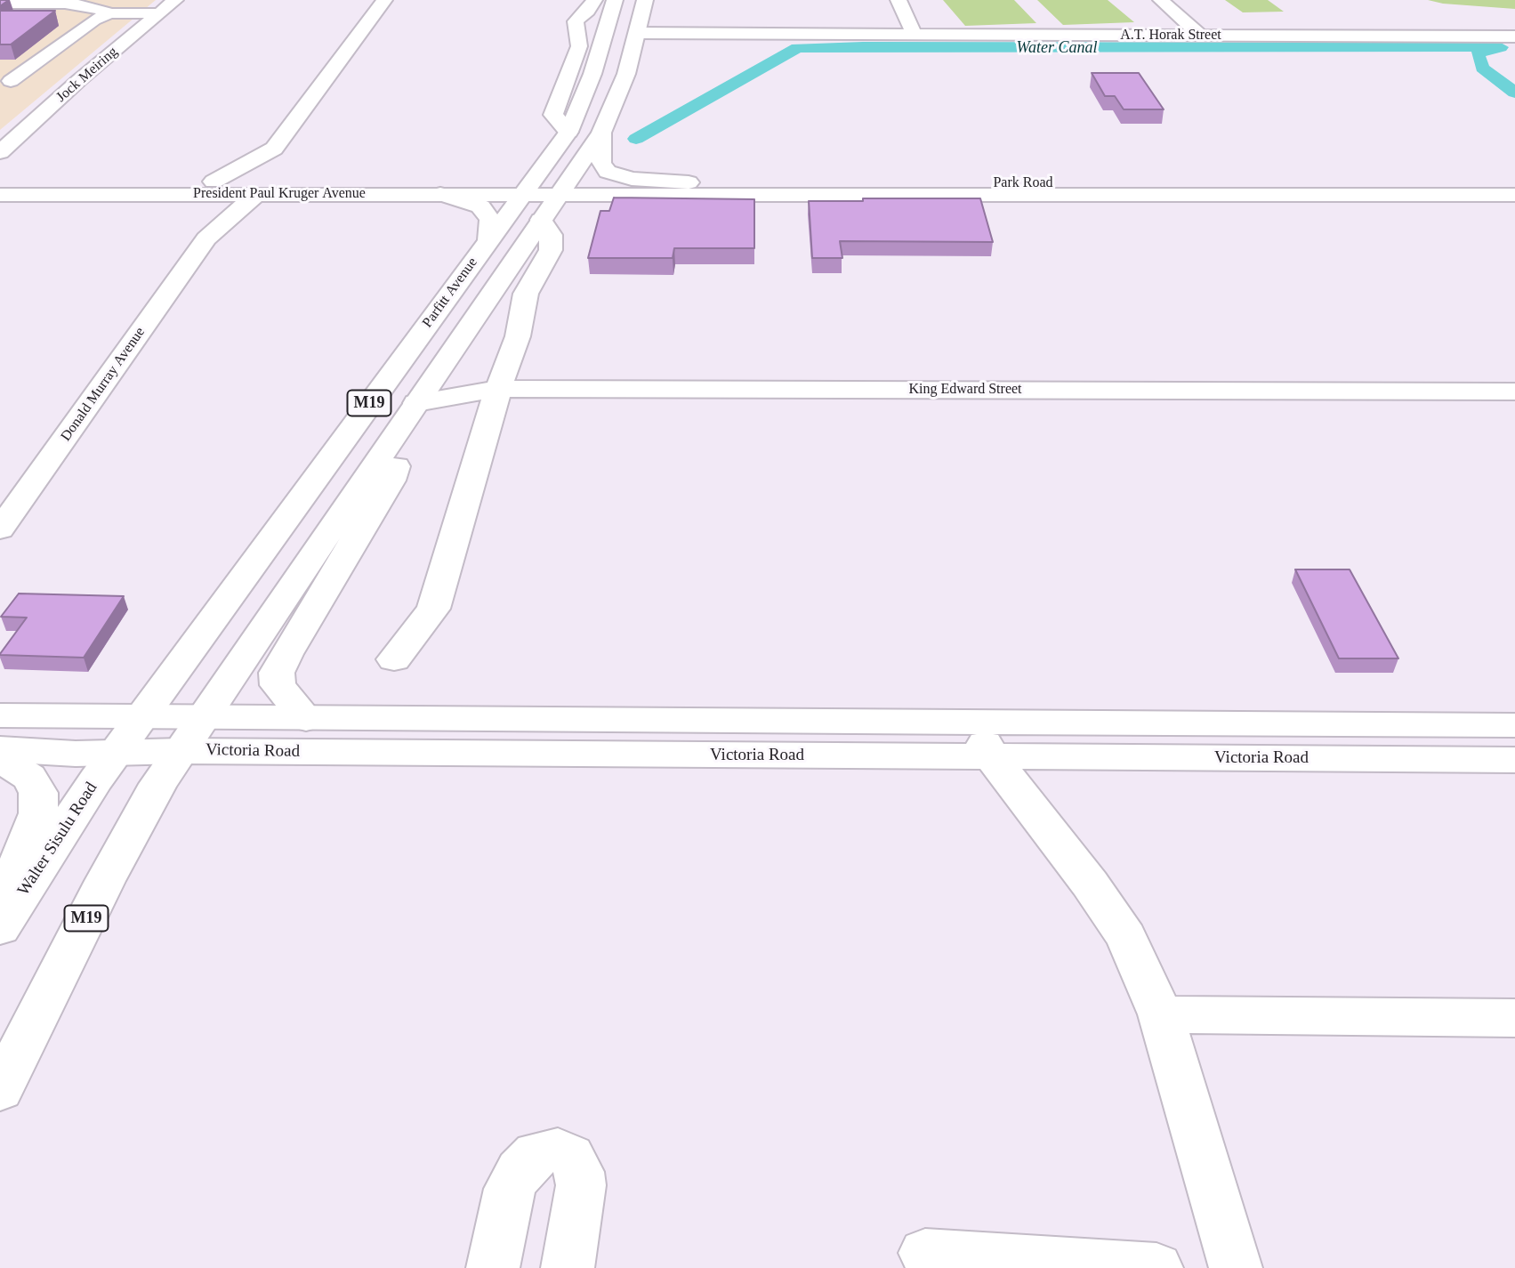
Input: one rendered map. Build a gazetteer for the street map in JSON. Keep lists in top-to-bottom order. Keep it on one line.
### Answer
{"streets":{"main road":["A.T. Horak Street","Jock Meiring","Park Road","President Paul Kruger Avenue","Parfitt Avenue","Donald Murray Avenue","King Edward Street","M19","Victoria Road","Walter Sisulu Road"]},"crossings":[["A.T. Horak Street","Parfitt Avenue"],["Park Road","President Paul Kruger Avenue"],["Park Road","Parfitt Avenue"],["President Paul Kruger Avenue","Parfitt Avenue"],["President Paul Kruger Avenue","Donald Murray Avenue"],["Parfitt Avenue","King Edward Street"],["Parfitt Avenue","M19"],["Parfitt Avenue","Victoria Road"],["M19","Victoria Road"],["M19","Walter Sisulu Road"],["Victoria Road","Walter Sisulu Road"]],"water":["Water Canal"]}
